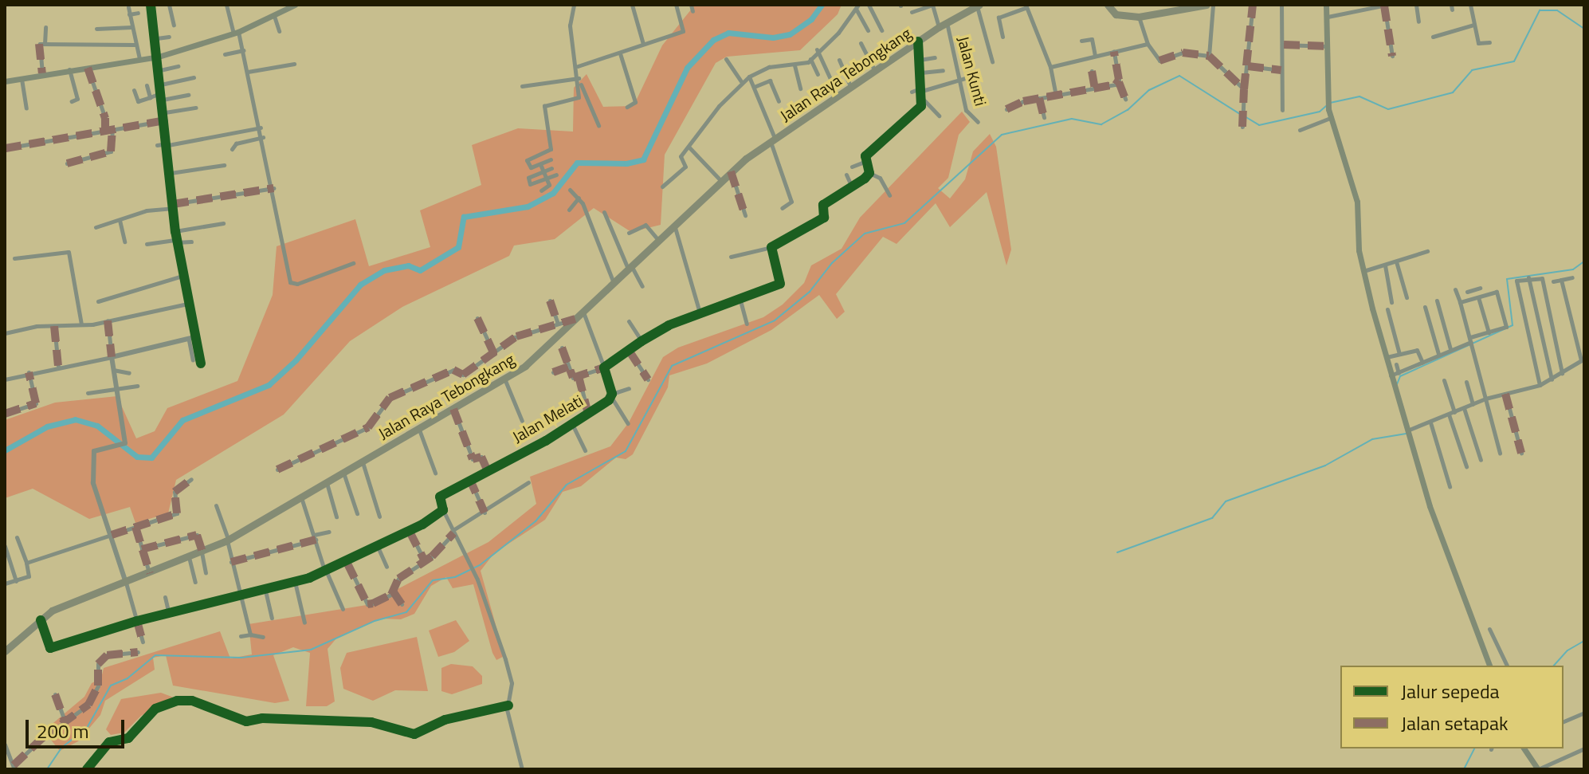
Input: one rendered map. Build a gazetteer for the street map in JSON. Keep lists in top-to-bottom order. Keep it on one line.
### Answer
{"streets":{"main road":["Jalan Raya Tebongkang"],"street":["Jalan Kunti","Jalan Melati"]},"crossings":[["Jalan Kunti","Jalan Raya Tebongkang"]],"legend":["Jalur sepeda","Jalan setapak"],"scale_bar":"200 m"}
